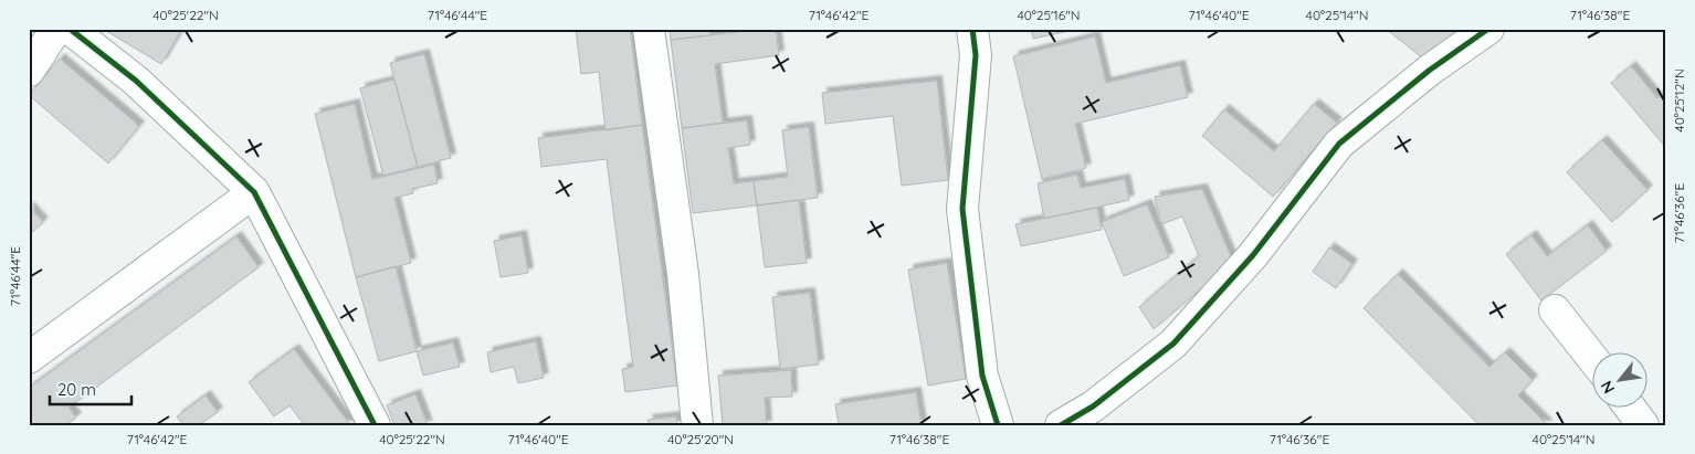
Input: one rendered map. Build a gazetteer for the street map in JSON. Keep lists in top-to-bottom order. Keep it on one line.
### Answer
{"scale_bar":"20 m","north":"bottom left","coordinates":["40°25'22\"N","71°46'44\"E","71°46'42\"E","40°25'16\"N","71°46'40\"E","40°25'14\"N","71°46'38\"E","40°25'12\"N","71°46'36\"E","40°25'20\"N"]}
